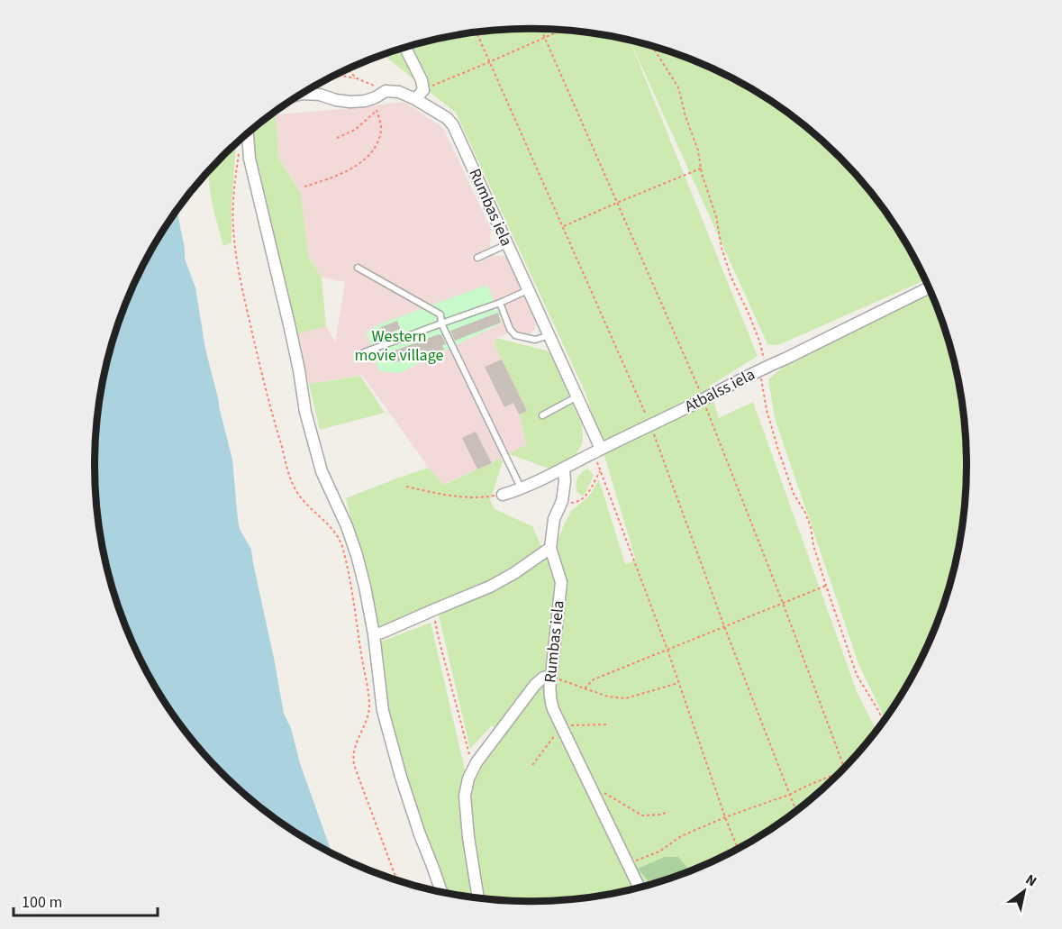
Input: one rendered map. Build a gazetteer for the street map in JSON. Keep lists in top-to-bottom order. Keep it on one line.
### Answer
{"streets":{"street":["Rumbas iela","Atbalss iela"]},"crossings":[["Rumbas iela","Atbalss iela"]],"parks":["Western movie village"],"scale_bar":"100 m","north":"top right"}
